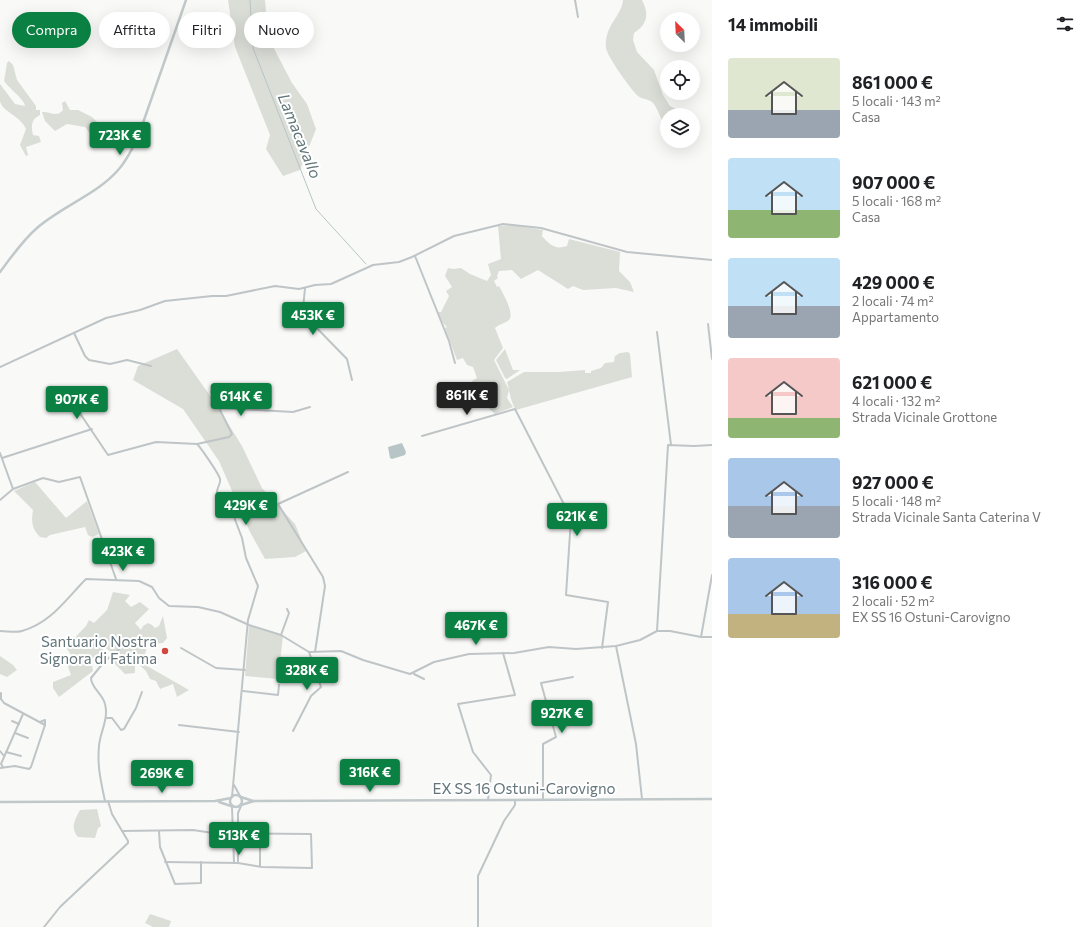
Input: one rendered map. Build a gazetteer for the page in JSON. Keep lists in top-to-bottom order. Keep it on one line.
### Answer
{"streets":{"main road":["EX SS 16 Ostuni-Carovigno"]},"water":["Lamacavallo"],"places":["Santuario Nostra Signora di Fatima"],"north":"top left","page":{"heading":"14 immobili","chip":["Compra","Affitta","Filtri","Nuovo"],"list":[{"name":"861 000 €","note":"5 locali · 143 m² · Casa"},{"name":"907 000 €","note":"5 locali · 168 m² · Casa"},{"name":"429 000 €","note":"2 locali · 74 m² · Appartamento"},{"name":"621 000 €","note":"4 locali · 132 m² · Strada Vicinale Grottone"},{"name":"927 000 €","note":"5 locali · 148 m² · Strada Vicinale Santa Caterina V"},{"name":"316 000 €","note":"2 locali · 52 m² · EX SS 16 Ostuni-Carovigno"}],"price":["723K €","453K €","861K €","614K €","907K €","429K €","621K €","423K €","467K €","328K €","927K €","316K €","269K €","513K €"]}}
